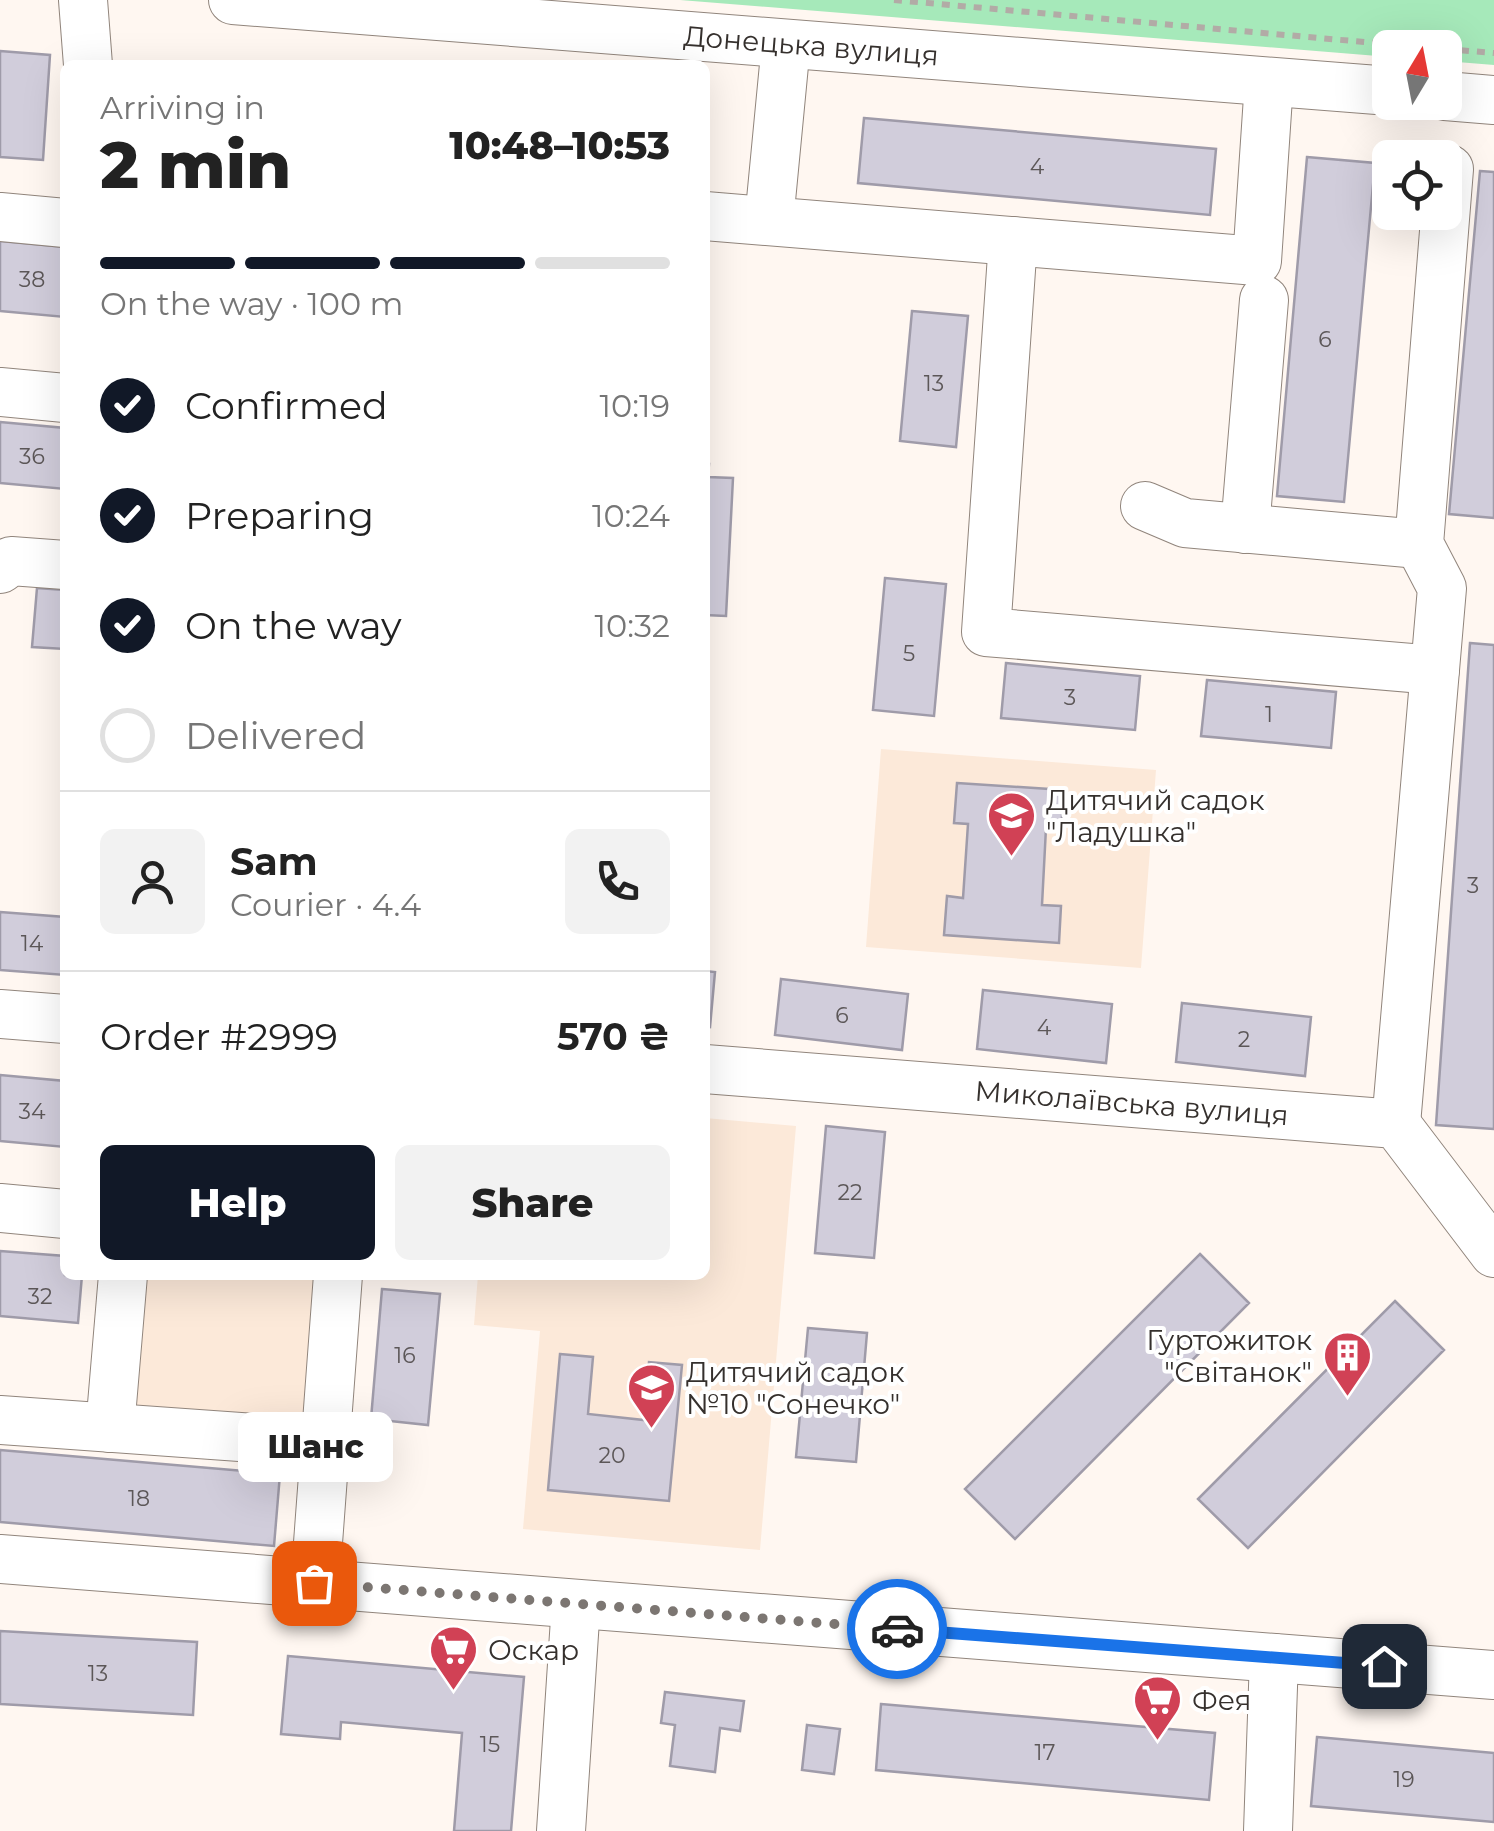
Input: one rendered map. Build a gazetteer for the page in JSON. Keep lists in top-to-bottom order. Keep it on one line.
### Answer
{"streets":{"street":["Донецька вулиця","Миколаївська вулиця"]},"places":{"school or university":["Дитячий садок \"Ладушка\"","Дитячий садок №10 \"Сонечко\""],"building":["Гуртожиток \"Світанок\""],"other":["Шанс"],"supermarket":["Оскар","Фея"]},"house_numbers":["4","38","6","13","36","5","3","1","3","14","6","4","2","34","22","32","16","20","18","13","15","17","19"],"north":"top","page":{"heading":["2 min","Arriving in","10:48–10:53"],"panel":["Sam","Courier · 4.4","Order #2999","570 ₴"],"bar":"On the way · 100 m","list":[["Confirmed","10:19"],["Preparing","10:24"],["On the way","10:32"],"Delivered"],"buttons":["Help","Share"],"bubble":"Шанс"}}
